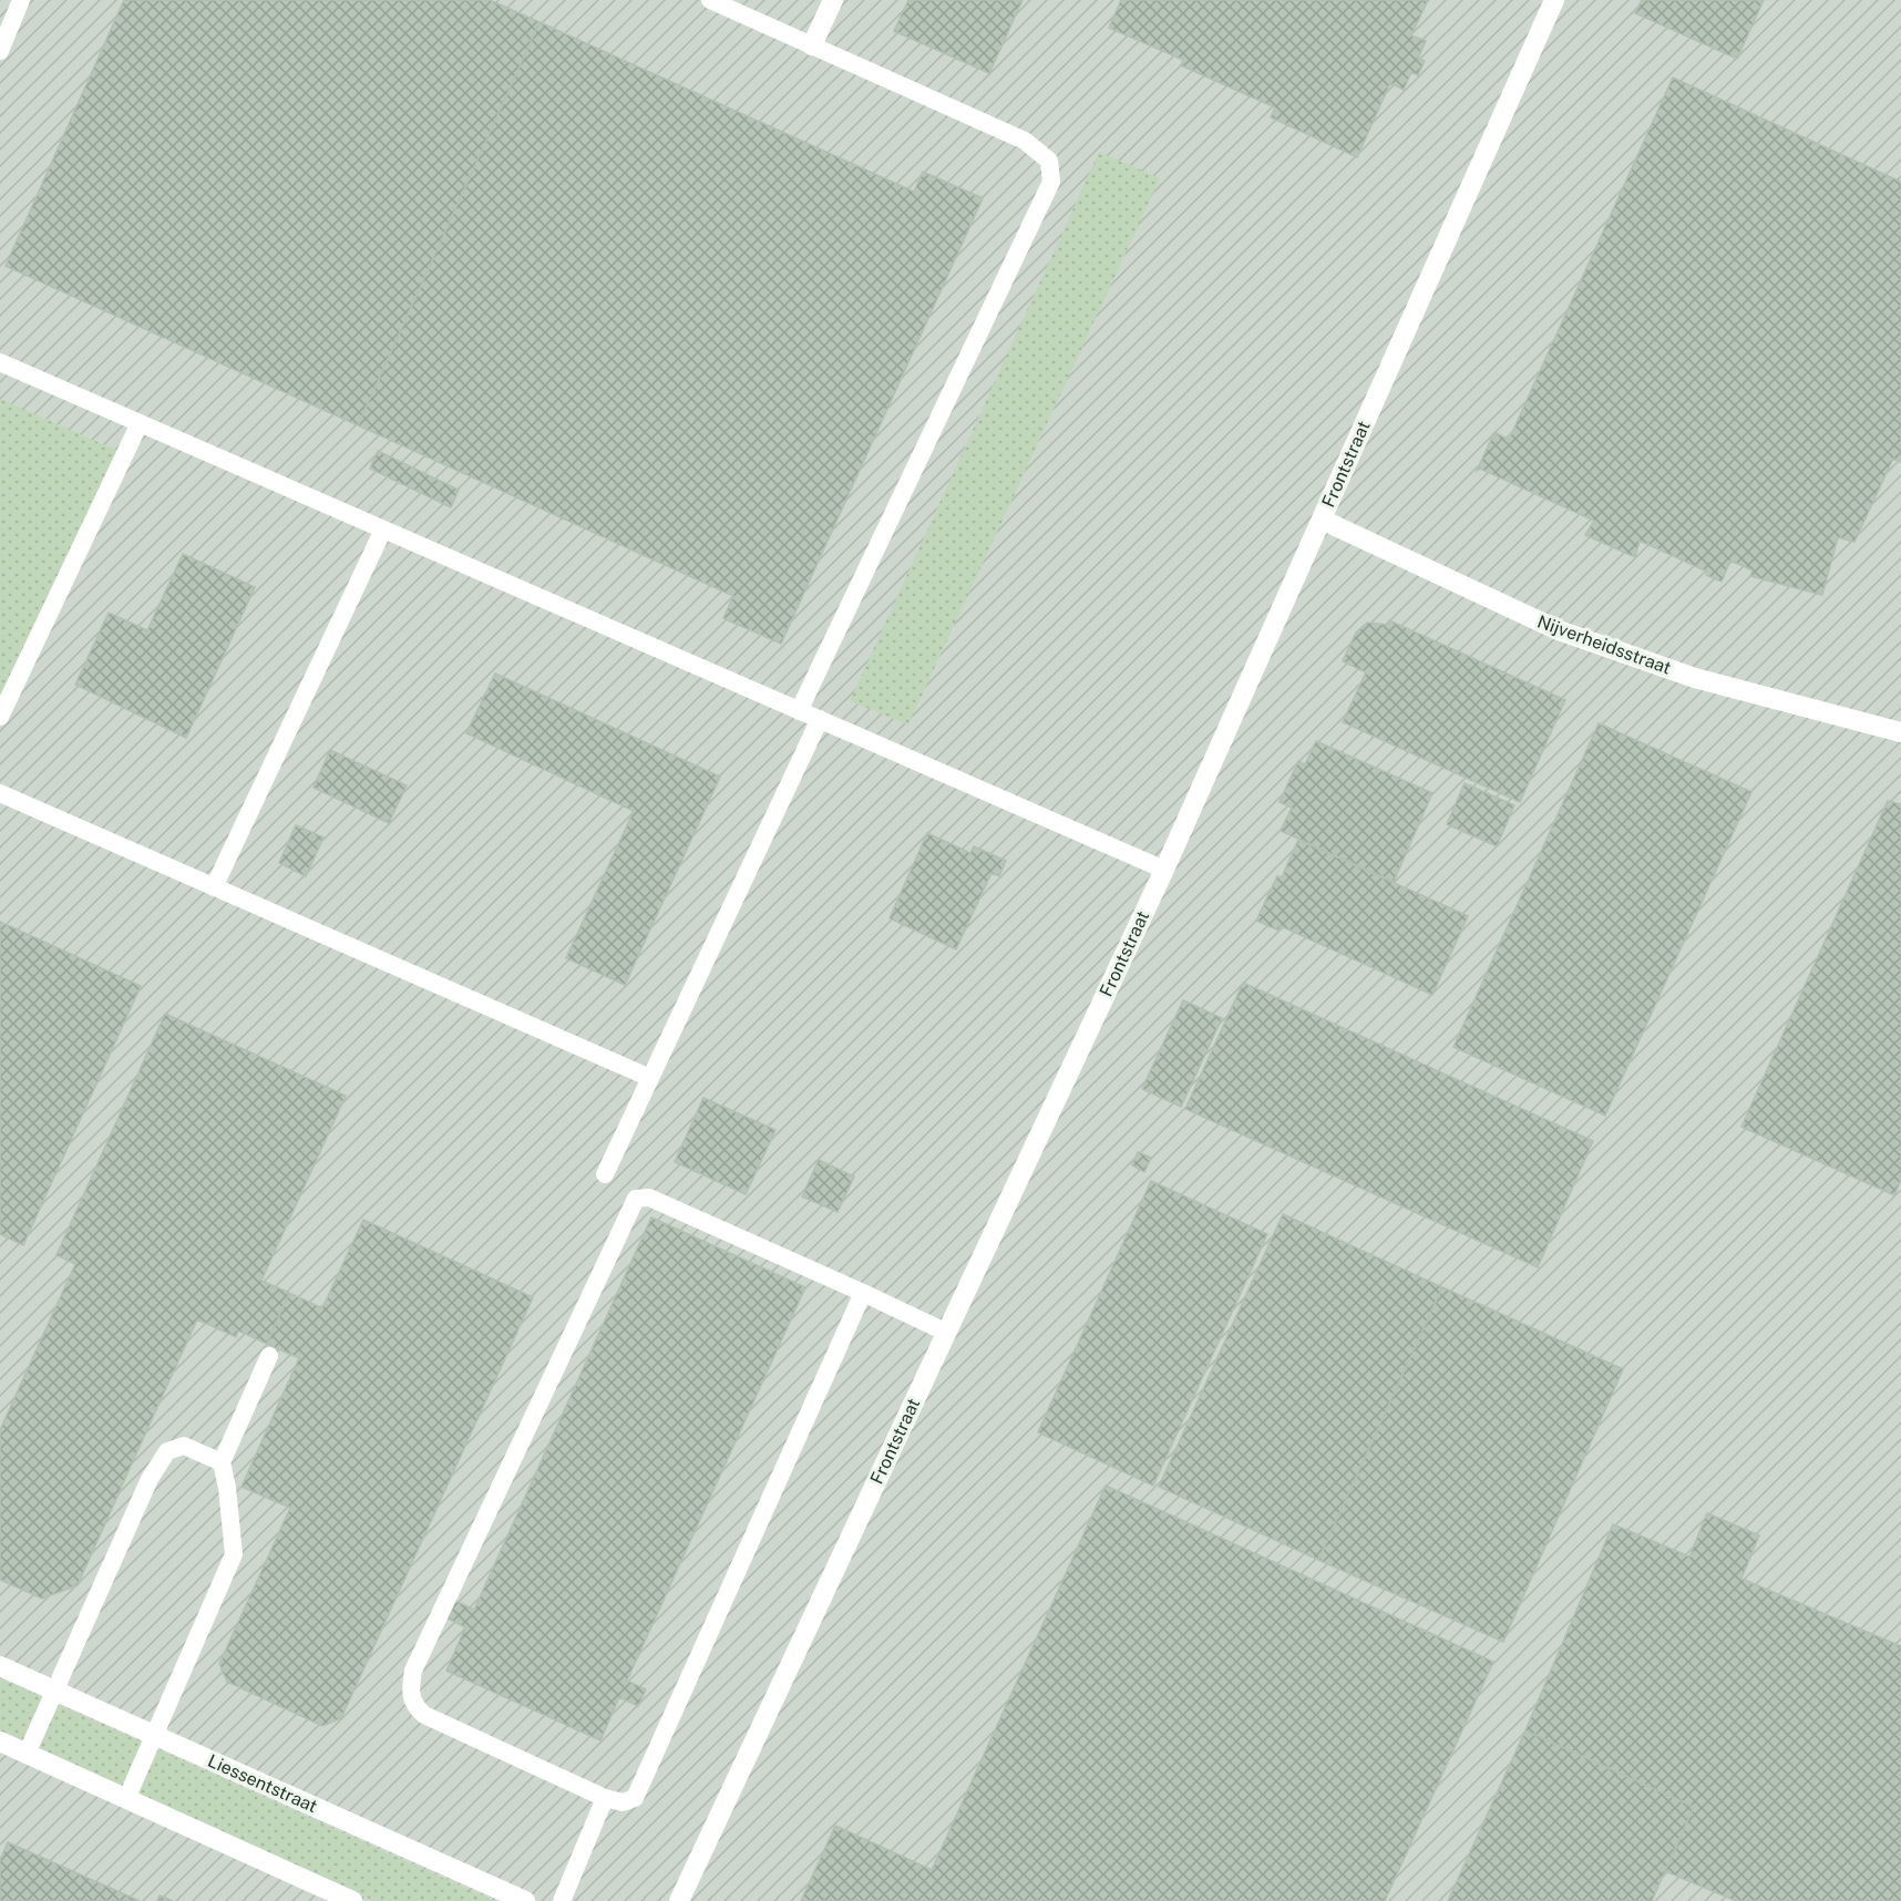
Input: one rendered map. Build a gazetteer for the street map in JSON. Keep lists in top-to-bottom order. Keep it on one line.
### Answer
{"streets":{"street":["Frontstraat","Nijverheidsstraat","Liessentstraat"]},"crossings":[["Frontstraat","Nijverheidsstraat"]]}
